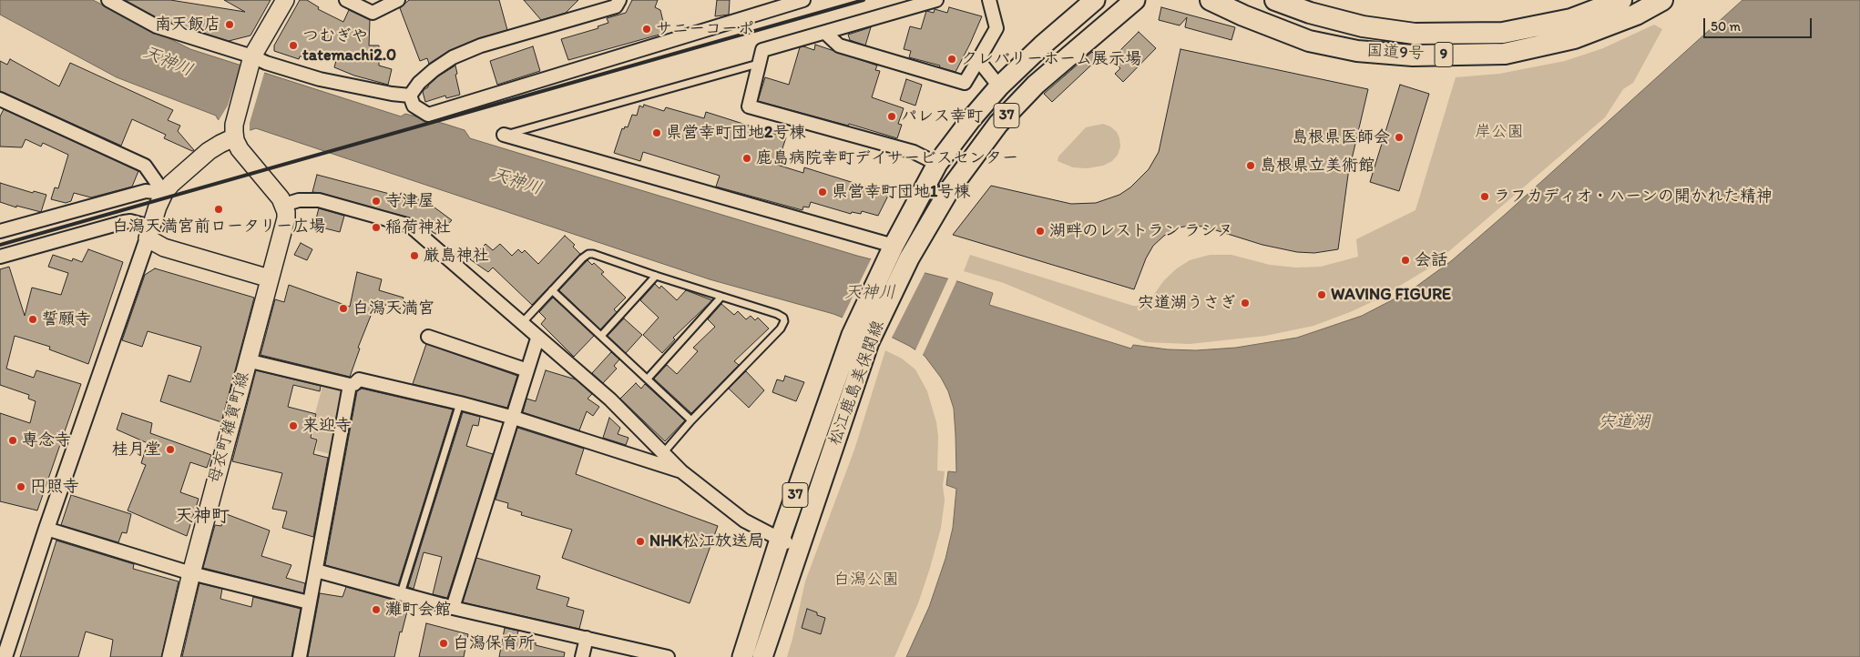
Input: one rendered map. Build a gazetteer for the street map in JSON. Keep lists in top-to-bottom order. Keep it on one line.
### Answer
{"streets":{"highway":["国道9号","9"],"main road":["37","松江鹿島美保関線","母衣町雑賀町線"]},"districts":["天神町"],"water":["天神川","宍道湖"],"parks":["岸公園","白潟公園"],"places":["南天飯店","サニーコーポ","つむぎや tatemachi2.0","クレバリーホーム展示場","パレス幸町","県営幸町団地2号棟","島根県医師会","鹿島病院幸町デイサービスセンター","島根県立美術館","県営幸町団地1号棟","ラフカディオ・ハーンの開かれた精神","寺津屋","白潟天満宮前ロータリー広場","稲荷神社","湖畔のレストラン ラシヌ","厳島神社","会話","WAVING FIGURE","宍道湖うさぎ","白潟天満宮","誓願寺","来迎寺","専念寺","桂月堂","円照寺","NHK松江放送局","灘町会館","白潟保育所"],"scale_bar":"50 m"}
